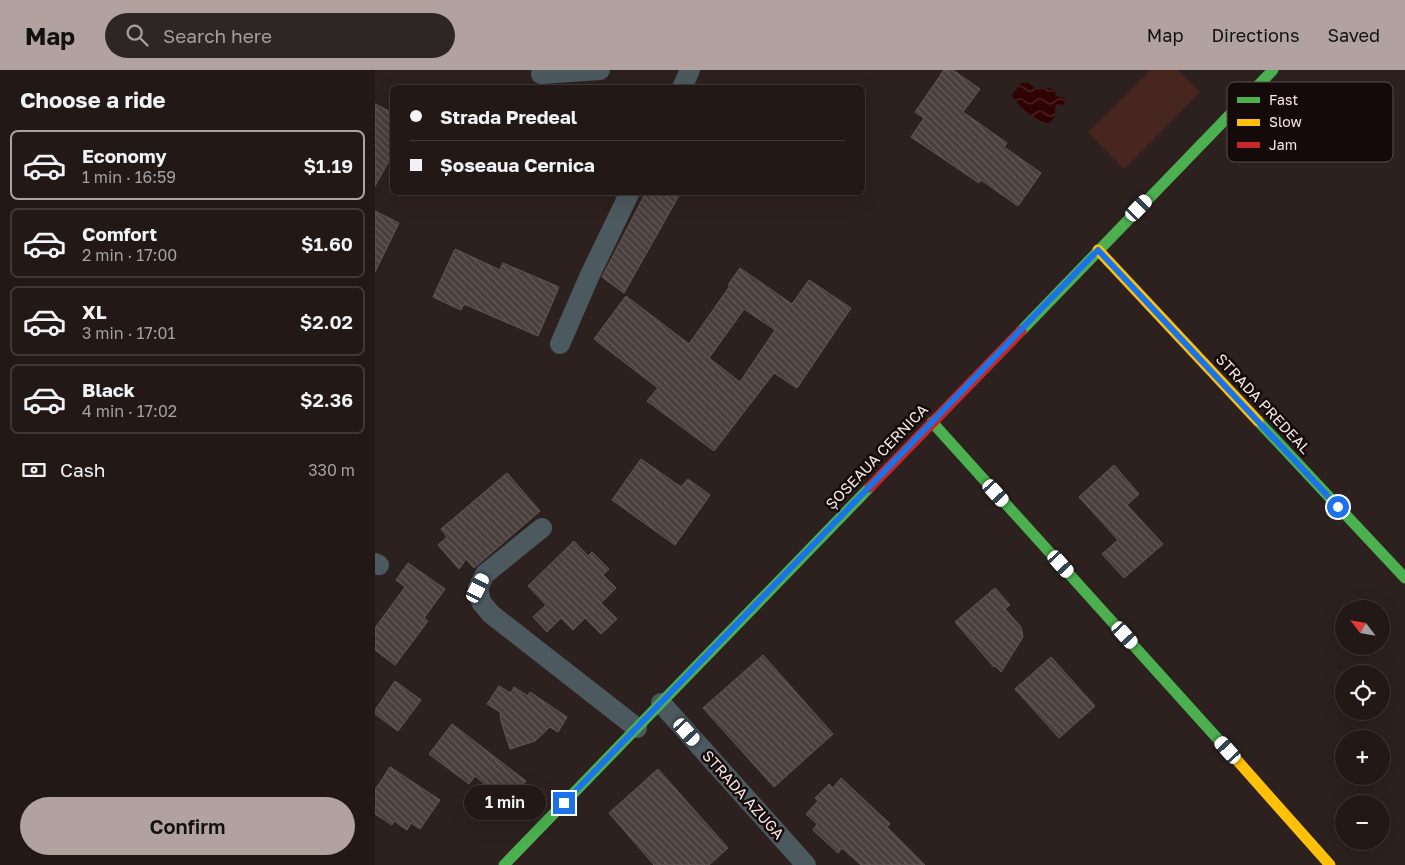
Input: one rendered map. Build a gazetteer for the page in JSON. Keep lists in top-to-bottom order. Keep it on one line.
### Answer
{"streets":{"street":["STRADA PREDEAL","ȘOSEAUA CERNICA","STRADA AZUGA"]},"crossings":[["STRADA PREDEAL","ȘOSEAUA CERNICA"],["ȘOSEAUA CERNICA","STRADA AZUGA"]],"legend":["Fast","Slow","Jam"],"north":"top left","page":{"header":"Map","search":"Search here","nav":["Map","Directions","Saved"],"heading":"Choose a ride","banner":["Strada Predeal","Șoseaua Cernica"],"list":[{"name":"Economy","note":"1 min · 16:59","value":"$1.19"},{"name":"Comfort","note":"2 min · 17:00","value":"$1.60"},{"name":"XL","note":"3 min · 17:01","value":"$2.02"},{"name":"Black","note":"4 min · 17:02","value":"$2.36"}],"pay":["Cash","330 m"],"map_buttons":["+","−"],"bubble":"1 min","buttons":"Confirm"}}
